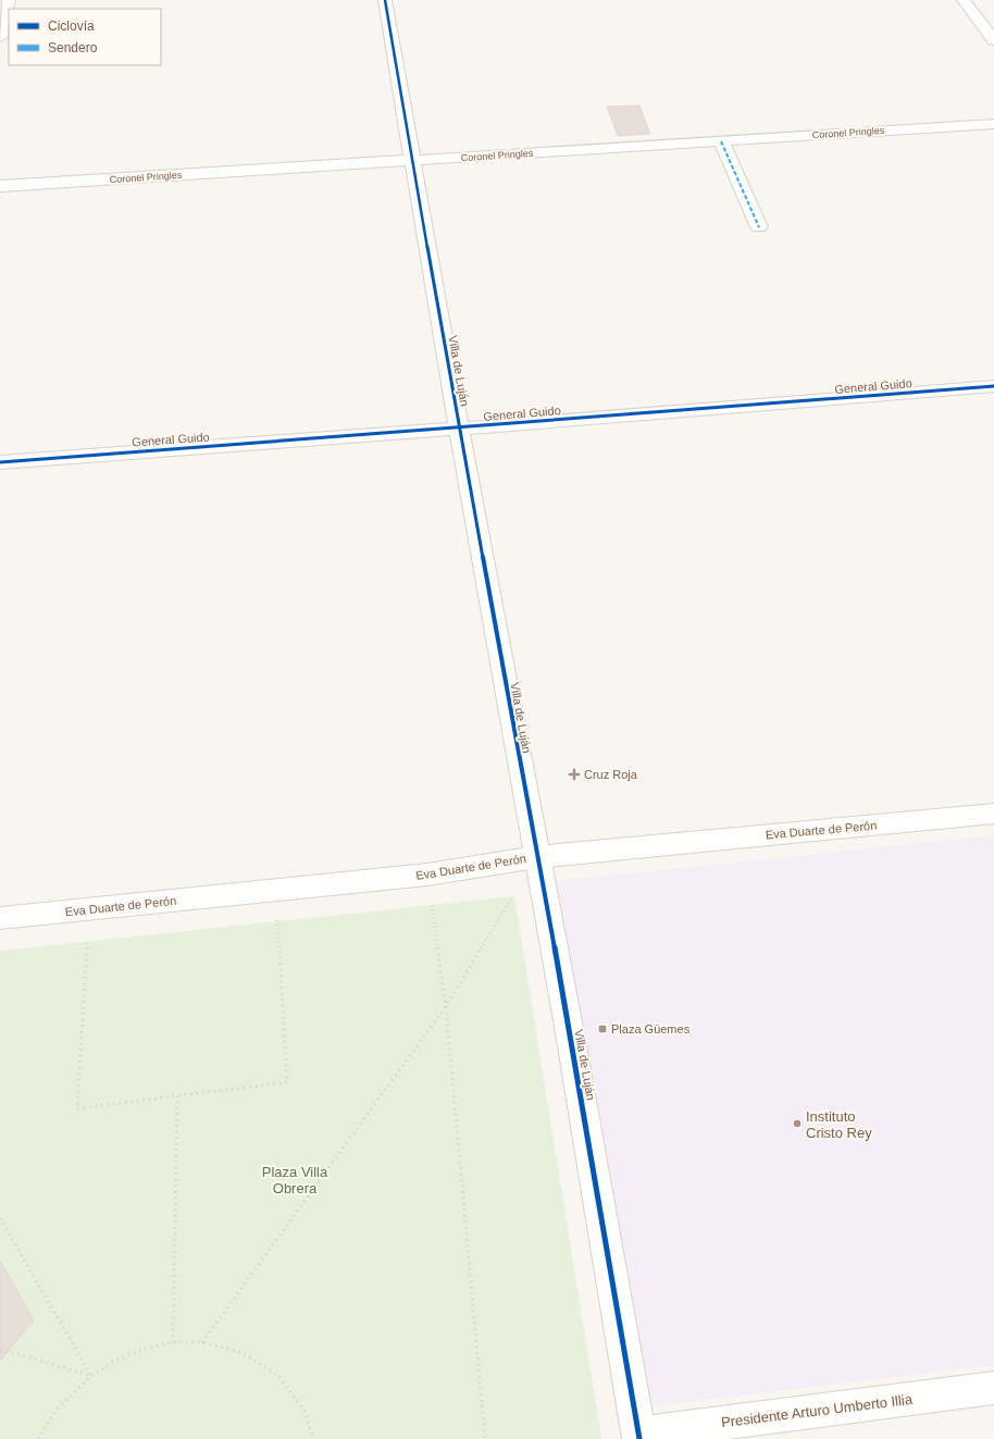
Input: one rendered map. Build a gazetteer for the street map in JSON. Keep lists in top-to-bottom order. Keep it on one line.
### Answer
{"streets":{"street":["Coronel Pringles","Villa de Luján","General Guido","Eva Duarte de Perón","Presidente Arturo Umberto Illia"]},"crossings":[["Coronel Pringles","Villa de Luján"],["Villa de Luján","General Guido"],["Villa de Luján","Eva Duarte de Perón"],["Villa de Luján","Presidente Arturo Umberto Illia"]],"parks":["Plaza Villa Obrera"],"places":{"health":["Cruz Roja"],"transit":["Plaza Güemes"],"other":["Instituto Cristo Rey"]},"legend":["Ciclovía","Sendero"]}
